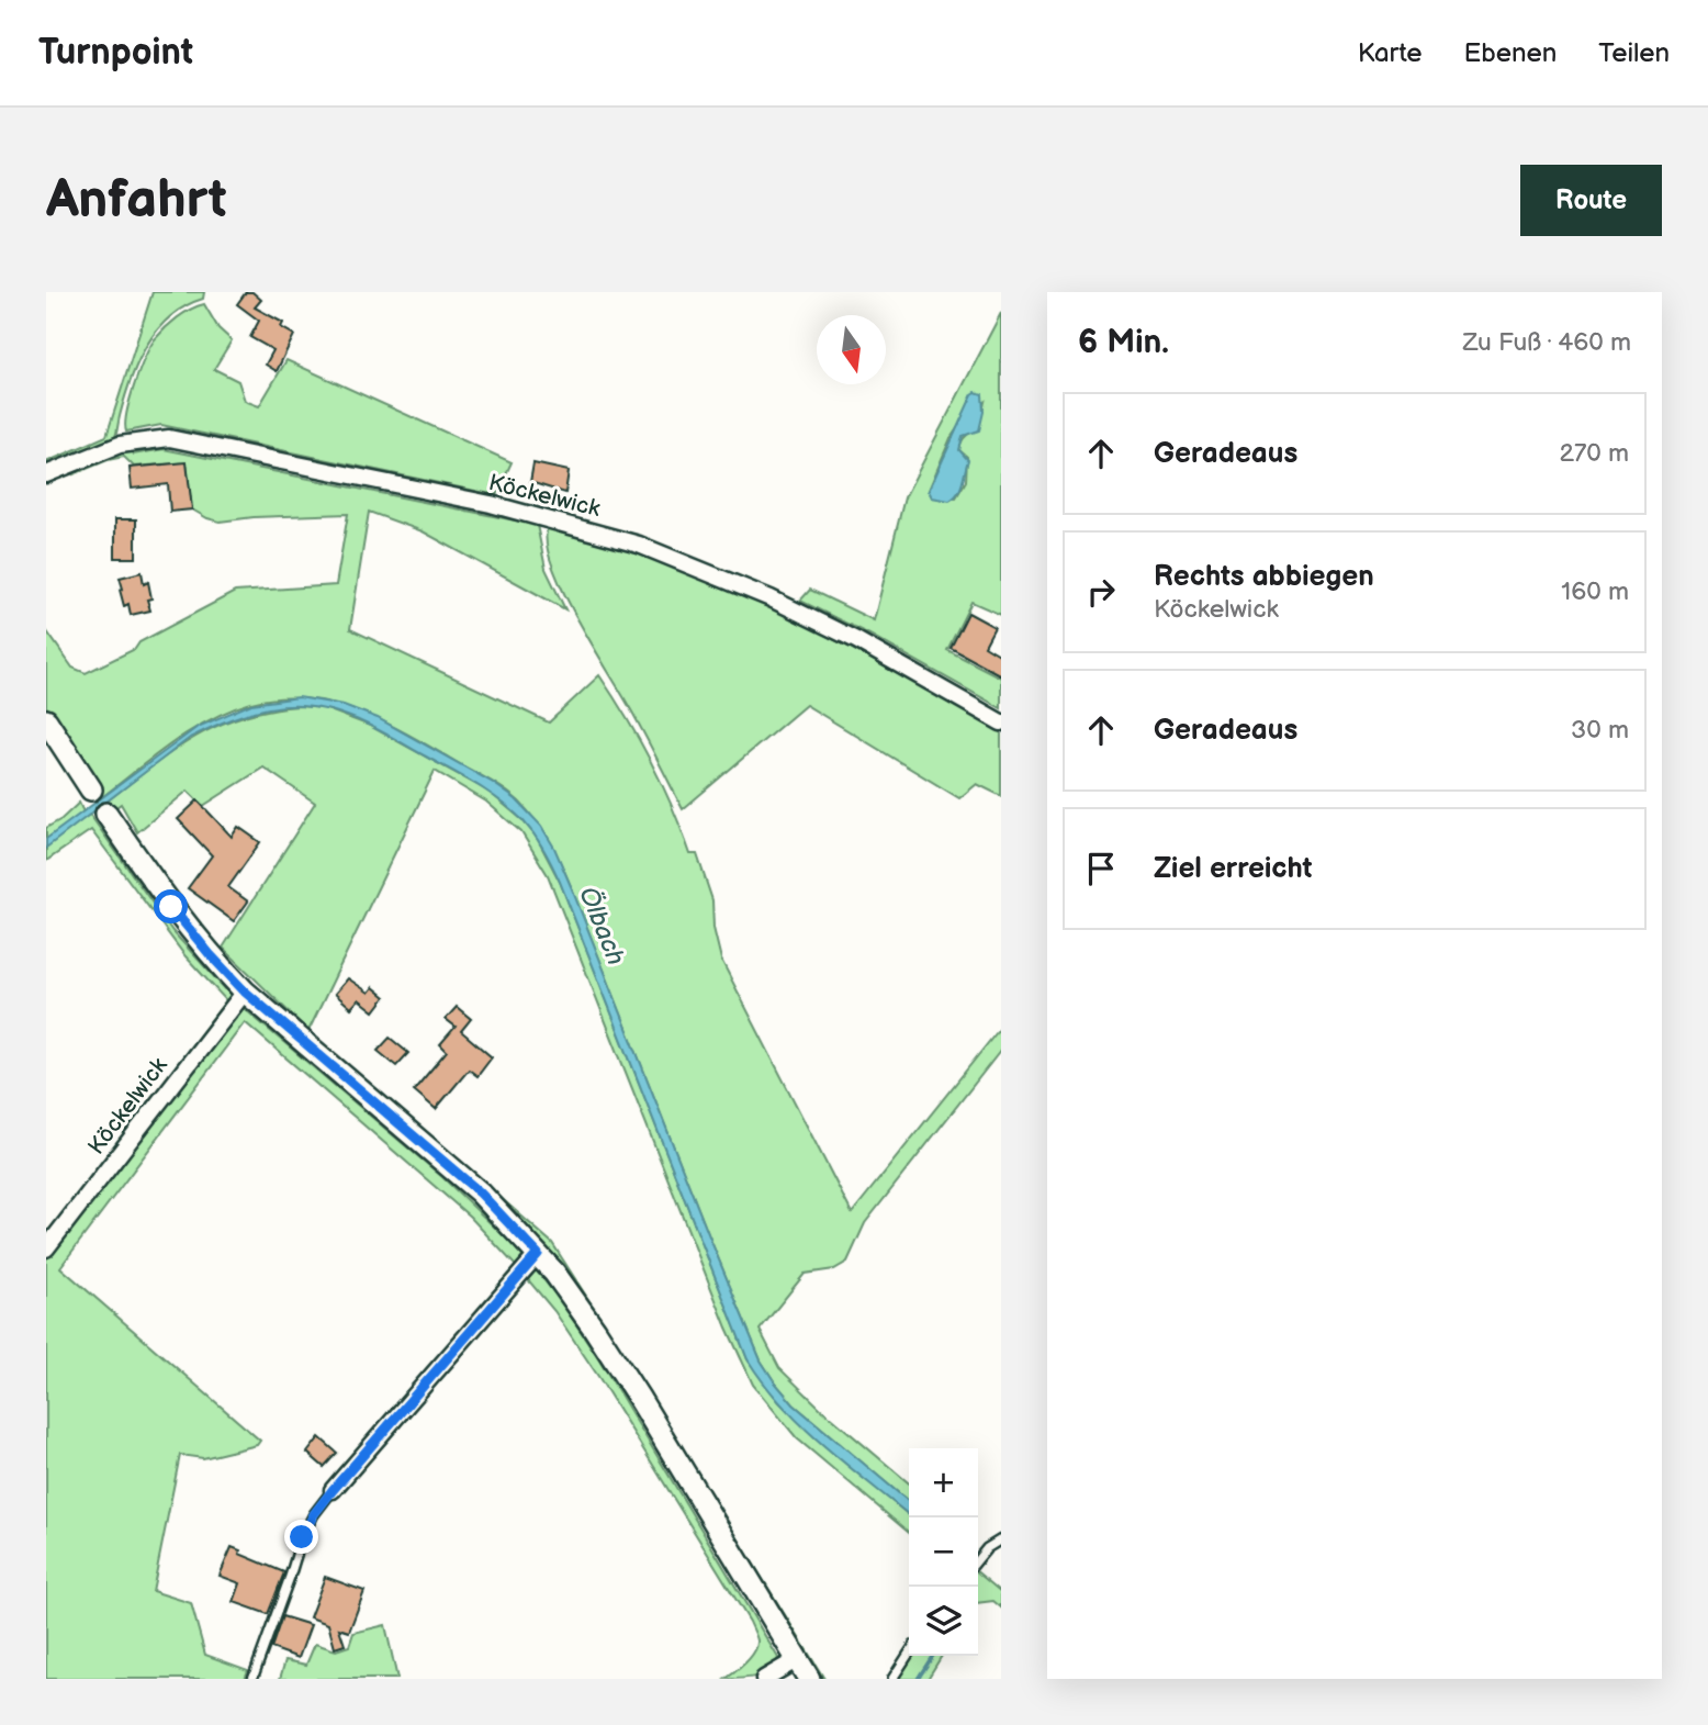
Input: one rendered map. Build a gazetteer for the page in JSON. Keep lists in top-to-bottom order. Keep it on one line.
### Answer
{"streets":{"street":["Köckelwick"]},"water":["Ölbach"],"north":"bottom","page":{"header":"Turnpoint","nav":["Karte","Ebenen","Teilen"],"buttons":"Route","title":"Anfahrt","heading":["6 Min.","Zu Fuß · 460 m"],"list":[["Geradeaus","270 m"],["Rechts abbiegen","Köckelwick","160 m"],["Geradeaus","30 m"],"Ziel erreicht"],"map_buttons":["+","−"]}}
